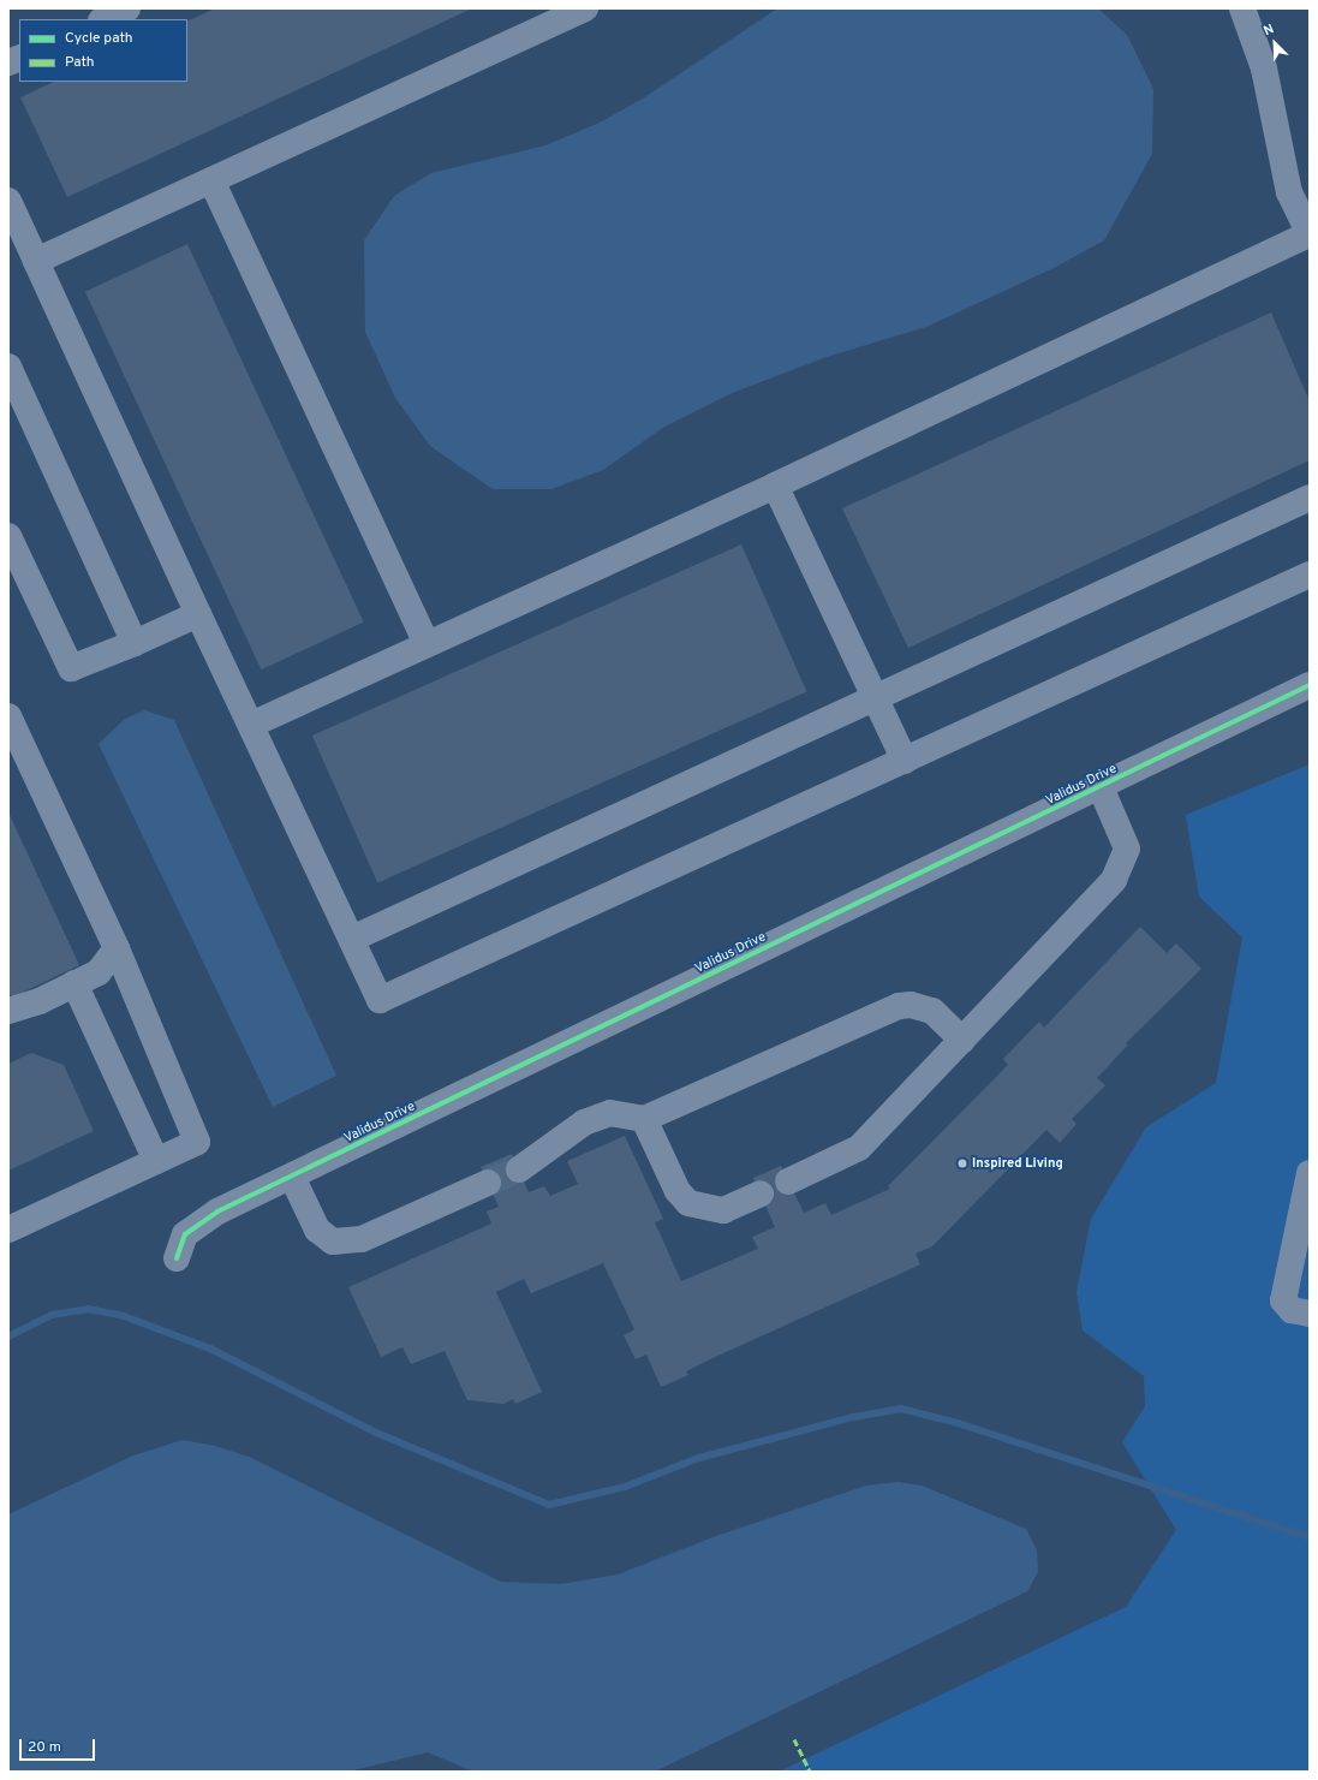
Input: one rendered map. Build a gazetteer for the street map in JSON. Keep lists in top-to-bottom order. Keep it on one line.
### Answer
{"streets":{"street":["Validus Drive"]},"places":["Inspired Living"],"legend":["Cycle path","Path"],"scale_bar":"20 m","north":"top left"}
